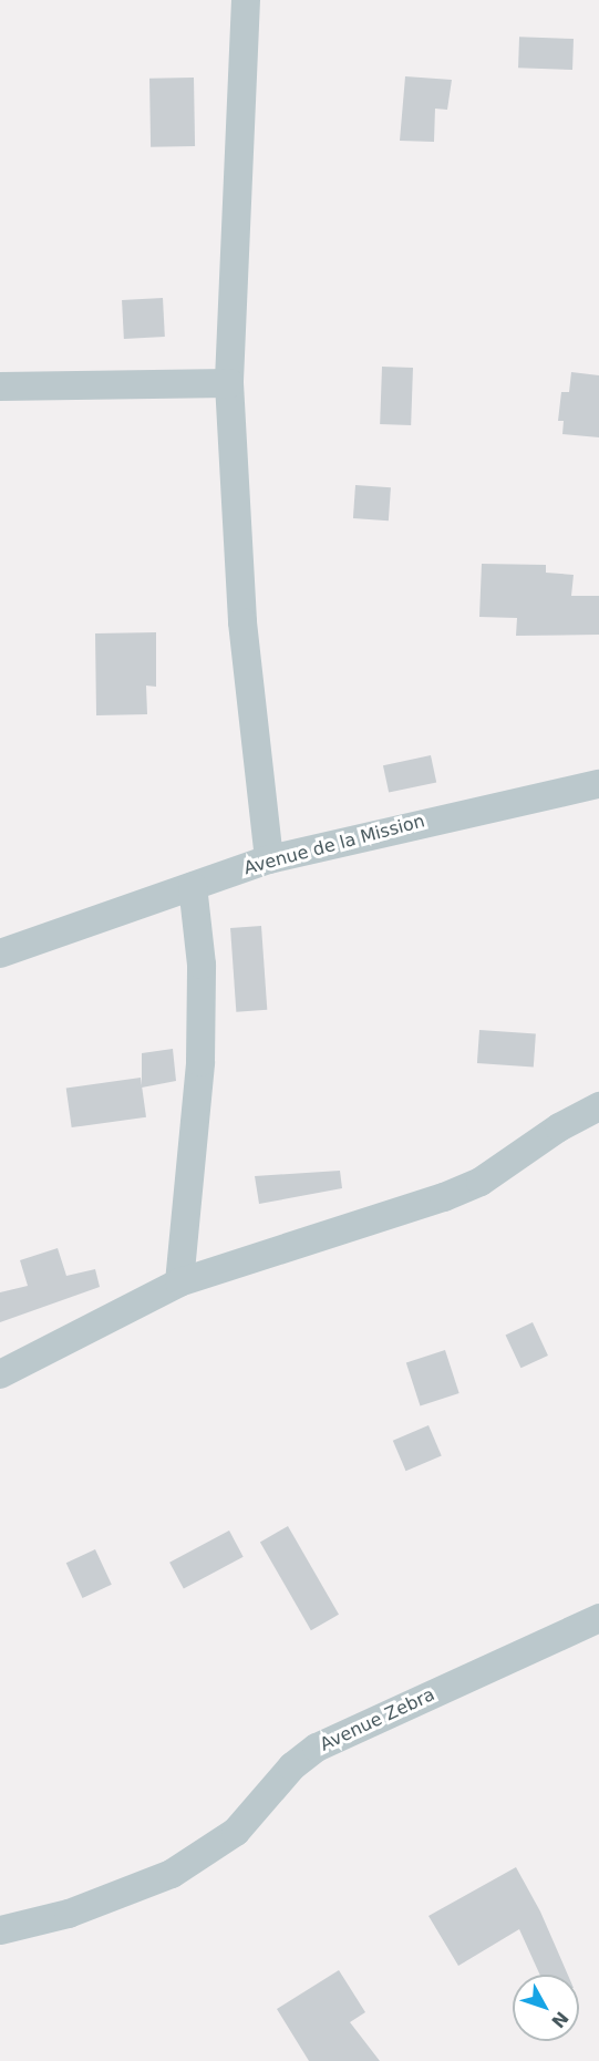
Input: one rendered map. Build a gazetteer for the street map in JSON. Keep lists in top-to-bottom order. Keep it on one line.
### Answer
{"streets":{"street":["Avenue de la Mission","Avenue Zebra"]},"north":"bottom right"}
